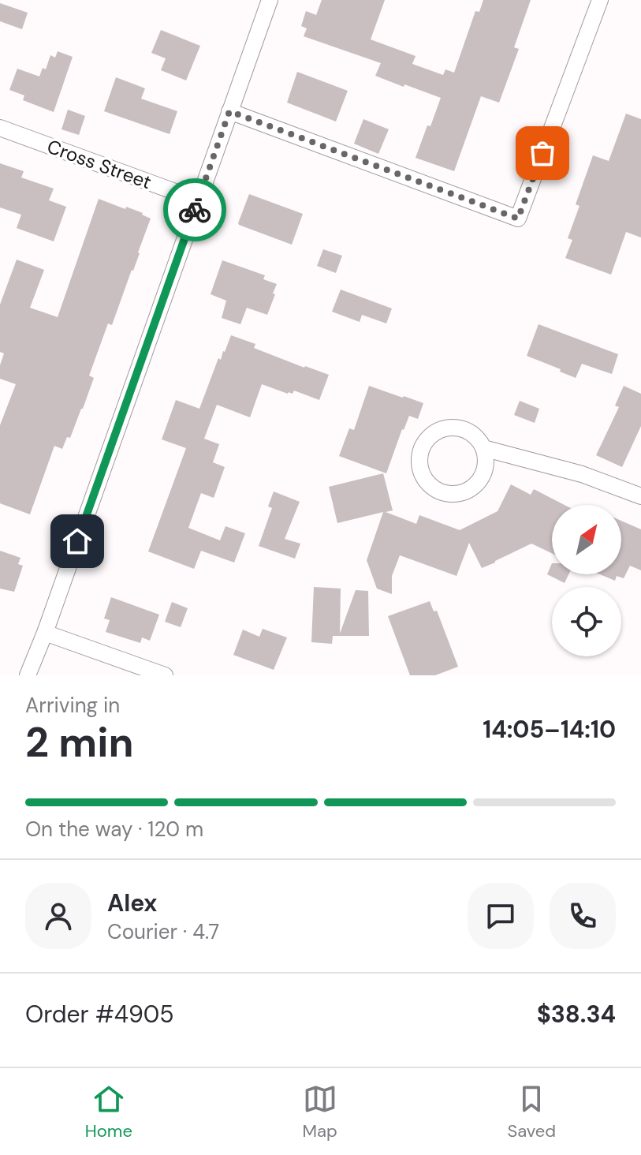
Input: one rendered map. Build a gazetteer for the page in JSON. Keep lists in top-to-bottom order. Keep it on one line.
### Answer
{"streets":{"street":["Cross Street"]},"north":"top right","page":{"heading":["2 min","Arriving in","14:05–14:10"],"panel":["Alex","Courier · 4.7","Order #4905","$38.34"],"bar":"On the way · 120 m","tabs":["Home","Map","Saved"]}}
